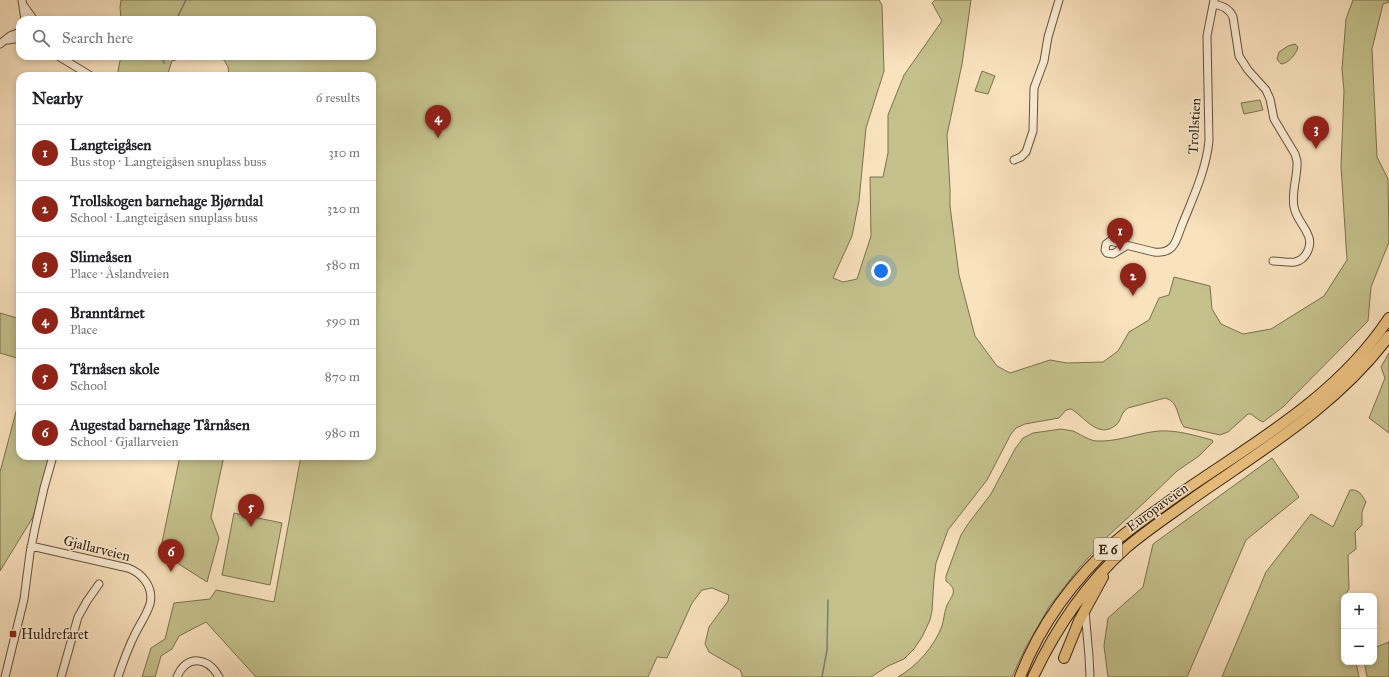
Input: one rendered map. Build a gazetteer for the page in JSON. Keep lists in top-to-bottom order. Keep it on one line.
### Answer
{"streets":{"highway":["Europaveien","E 6"],"street":["Trollstien","Gjallarveien"]},"crossings":[["Europaveien","E 6"]],"places":{"transit":["Huldrefaret"]},"page":{"search":"Search here","heading":["Nearby","6 results"],"pins":["4","3","1","2","5","6"],"list":[{"mark":"1","name":"Langteigåsen","note":"Bus stop · Langteigåsen snuplass buss","value":"310 m"},{"mark":"2","name":"Trollskogen barnehage Bjørndal","note":"School · Langteigåsen snuplass buss","value":"320 m"},{"mark":"3","name":"Slimeåsen","note":"Place · Åslandveien","value":"580 m"},{"mark":"4","name":"Branntårnet","note":"Place","value":"590 m"},{"mark":"5","name":"Tårnåsen skole","note":"School","value":"870 m"},{"mark":"6","name":"Augestad barnehage Tårnåsen","note":"School · Gjallarveien","value":"980 m"}],"map_buttons":["+","−"]}}
